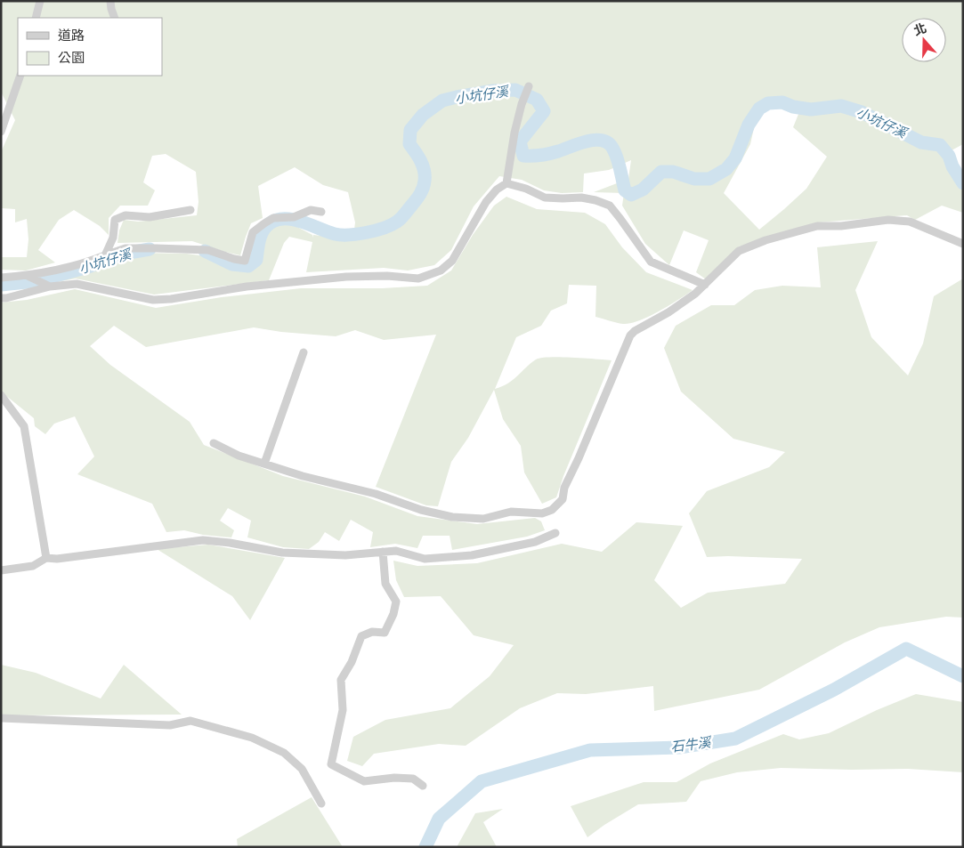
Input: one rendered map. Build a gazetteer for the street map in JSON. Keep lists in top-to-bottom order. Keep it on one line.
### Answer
{"water":["小坑仔溪","石牛溪"],"legend":["道路","公園"],"north":"top"}
